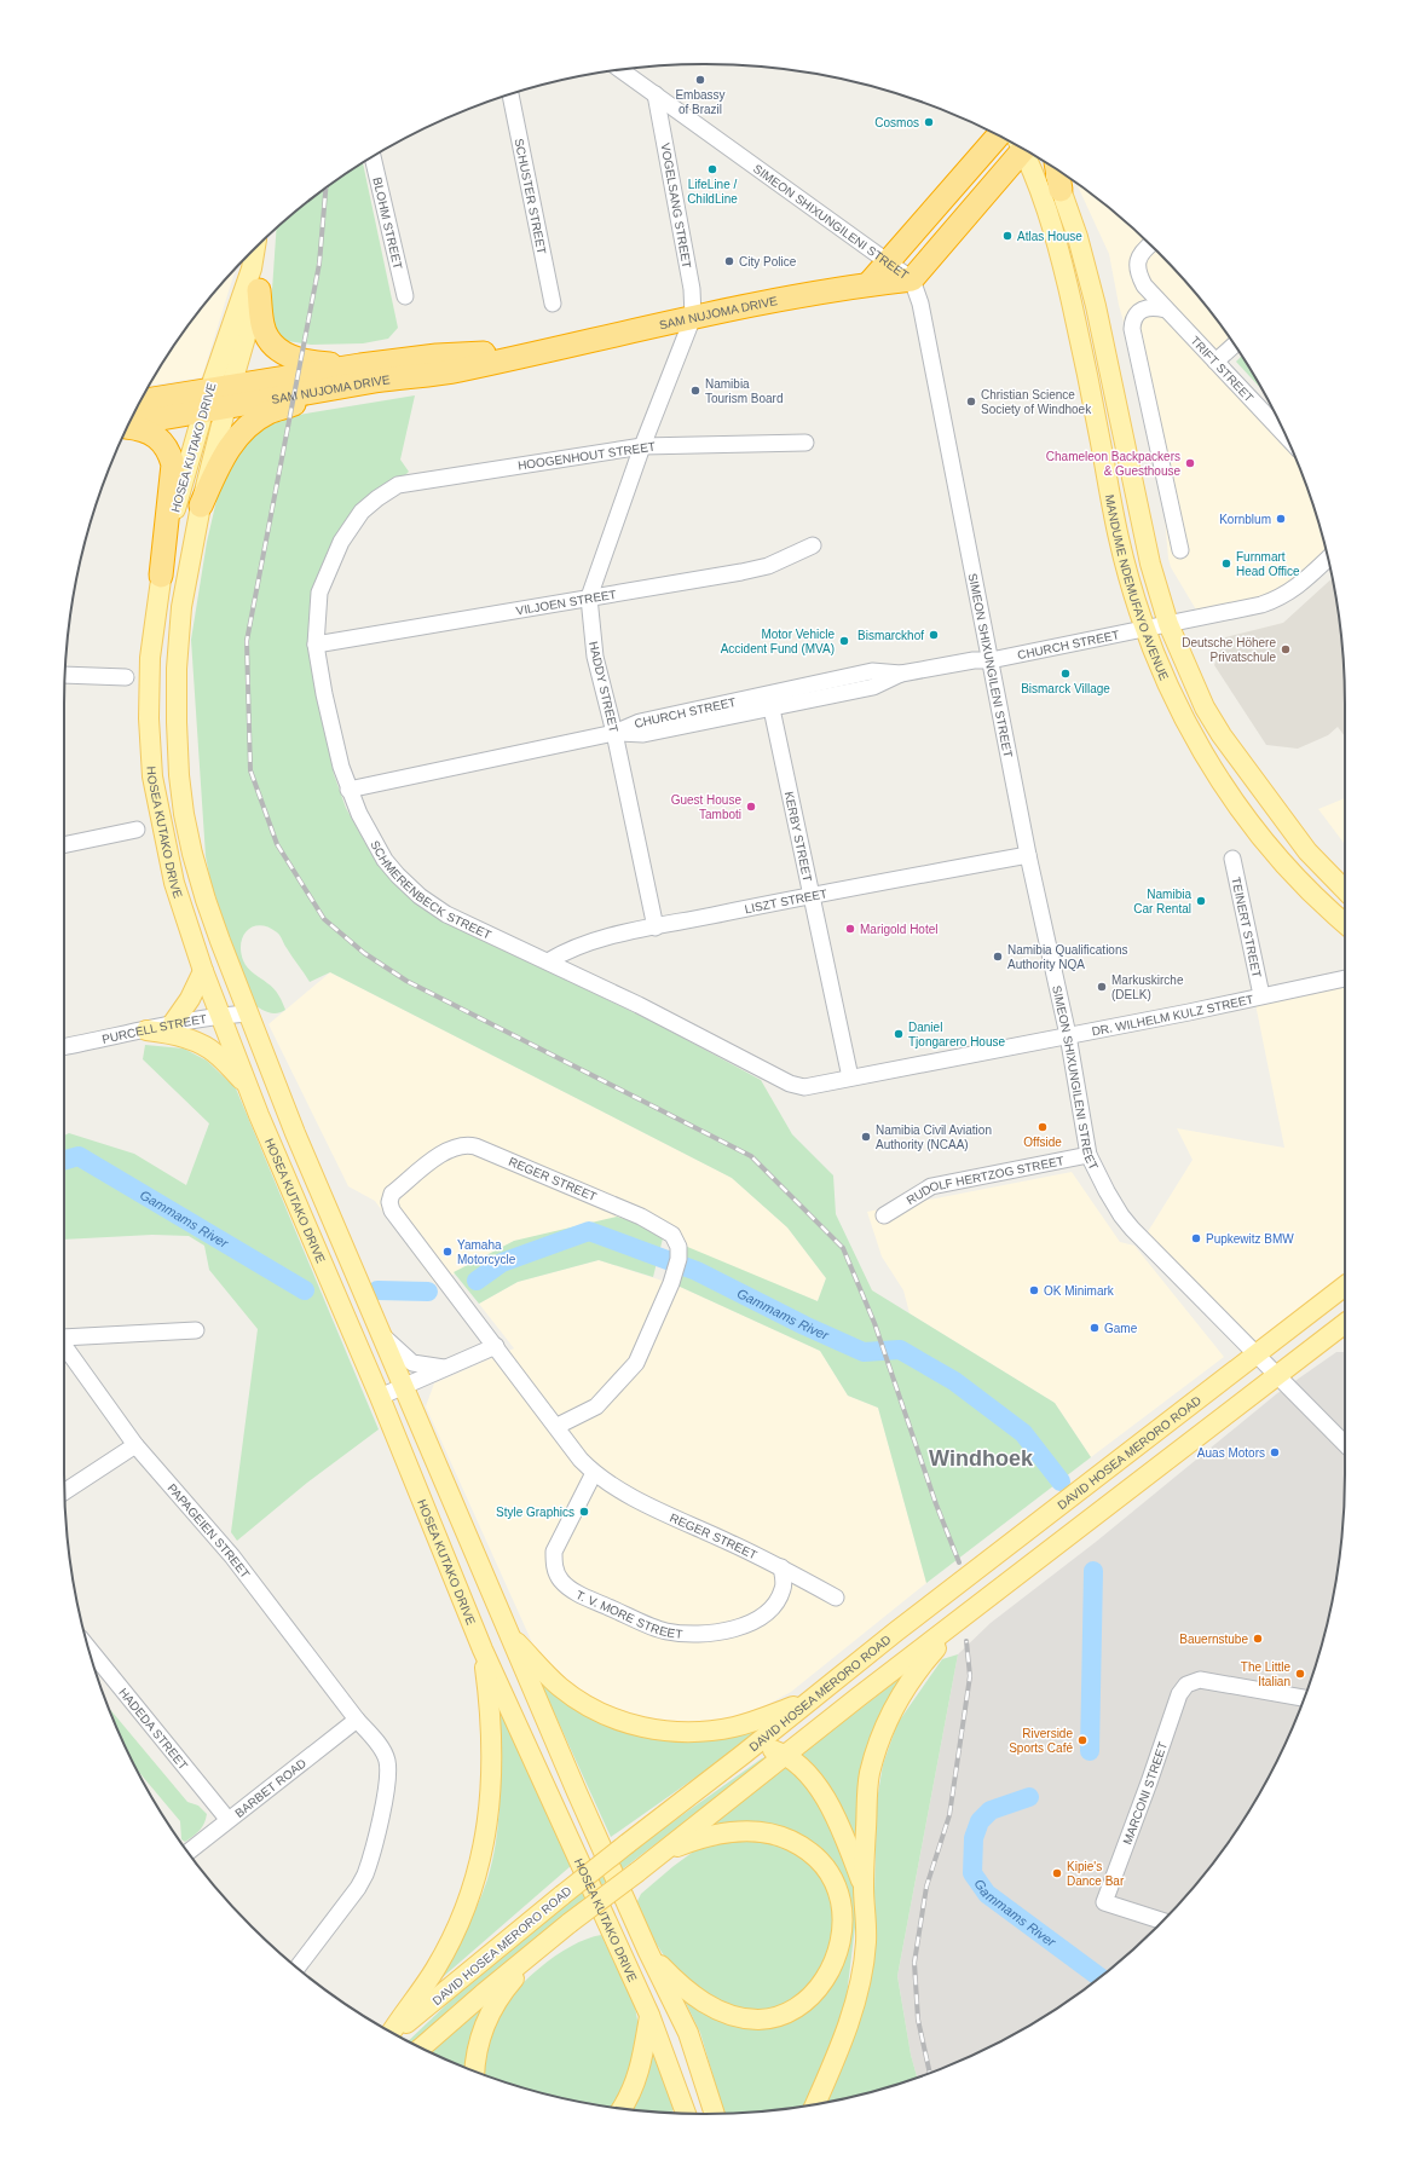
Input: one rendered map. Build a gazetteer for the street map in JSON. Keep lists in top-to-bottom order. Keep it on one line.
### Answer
{"streets":{"highway":["SAM NUJOMA DRIVE"],"main road":["HOSEA KUTAKO DRIVE","MANDUME NDEMUFAYO AVENUE","DAVID HOSEA MERORO ROAD"],"street":["SCHUSTER STREET","VOGELSANG STREET","SIMEON SHIXUNGILENI STREET","BLOHM STREET","TRIFT STREET","HOOGENHOUT STREET","VILJOEN STREET","CHURCH STREET","HADDY STREET","KERBY STREET","SCHMERENBECK STREET","LISZT STREET","TEINERT STREET","DR. WILHELM KULZ STREET","PURCELL STREET","REGER STREET","RUDOLF HERTZOG STREET","PAPAGEIEN STREET","T. V. MORE STREET","HADEDA STREET","BARBET ROAD","MARCONI STREET"]},"crossings":[["VOGELSANG STREET","SIMEON SHIXUNGILENI STREET"],["VOGELSANG STREET","SAM NUJOMA DRIVE"],["VOGELSANG STREET","HADDY STREET"],["SIMEON SHIXUNGILENI STREET","SAM NUJOMA DRIVE"],["SIMEON SHIXUNGILENI STREET","CHURCH STREET"],["SIMEON SHIXUNGILENI STREET","LISZT STREET"],["SIMEON SHIXUNGILENI STREET","DR. WILHELM KULZ STREET"],["SIMEON SHIXUNGILENI STREET","RUDOLF HERTZOG STREET"],["SIMEON SHIXUNGILENI STREET","DAVID HOSEA MERORO ROAD"],["SAM NUJOMA DRIVE","HOSEA KUTAKO DRIVE"],["SAM NUJOMA DRIVE","HADDY STREET"],["HOSEA KUTAKO DRIVE","PURCELL STREET"],["HOOGENHOUT STREET","HADDY STREET"],["HOOGENHOUT STREET","SCHMERENBECK STREET"],["MANDUME NDEMUFAYO AVENUE","CHURCH STREET"],["VILJOEN STREET","HADDY STREET"],["VILJOEN STREET","SCHMERENBECK STREET"],["CHURCH STREET","HADDY STREET"],["CHURCH STREET","KERBY STREET"],["CHURCH STREET","SCHMERENBECK STREET"],["HADDY STREET","LISZT STREET"],["KERBY STREET","SCHMERENBECK STREET"],["KERBY STREET","LISZT STREET"],["KERBY STREET","DR. WILHELM KULZ STREET"],["SCHMERENBECK STREET","LISZT STREET"],["SCHMERENBECK STREET","DR. WILHELM KULZ STREET"],["TEINERT STREET","DR. WILHELM KULZ STREET"],["REGER STREET","T. V. MORE STREET"],["PAPAGEIEN STREET","BARBET ROAD"],["HADEDA STREET","BARBET ROAD"]],"districts":["Windhoek"],"water":["Gammams River"],"places":["Embassy of Brazil","Cosmos","LifeLine / ChildLine","Atlas House","City Police","Namibia Tourism Board","Christian Science Society of Windhoek","Chameleon Backpackers & Guesthouse","Kornblum","Furnmart Head Office","Bismarckhof","Motor Vehicle Accident Fund (MVA)","Deutsche Höhere Privatschule","Bismarck Village","Guest House Tamboti","Namibia Car Rental","Marigold Hotel","Namibia Qualifications Authority NQA","Markuskirche (DELK)","Daniel Tjongarero House","Offside","Namibia Civil Aviation Authority (NCAA)","Pupkewitz BMW","Yamaha Motorcycle","OK Minimark","Game","Auas Motors","Style Graphics","Bauernstube","The Little Italian","Riverside Sports Café","Kipie's Dance Bar"]}
